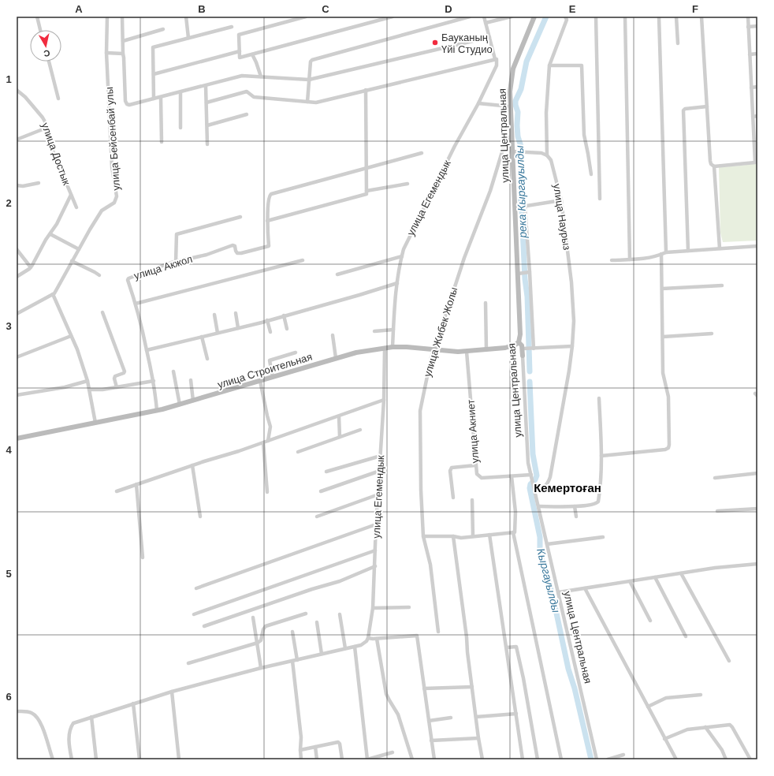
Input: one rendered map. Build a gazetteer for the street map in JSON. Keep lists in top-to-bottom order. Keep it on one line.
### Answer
{"streets":{"main road":["улица Центральная","улица Строительная"],"street":["улица Бейсенбай улы","улица Достык","улица Егемендык","улица Наурыз","улица Акжол","улица Жибек Жолы","улица Акниет"]},"crossings":[["улица Центральная","улица Наурыз"],["улица Центральная","улица Жибек Жолы"],["улица Центральная","улица Строительная"],["улица Центральная","улица Акниет"],["улица Егемендык","улица Строительная"],["улица Акжол","улица Строительная"],["улица Жибек Жолы","улица Строительная"],["улица Строительная","улица Акниет"]],"districts":["Кемертоған"],"water":["река Кыргауылды","Кыргауылды"],"places":["Бауканың Үйі Студио"],"north":"bottom","grid":{"columns":["A","B","C","D","E","F"],"rows":["1","2","3","4","5","6"]}}
